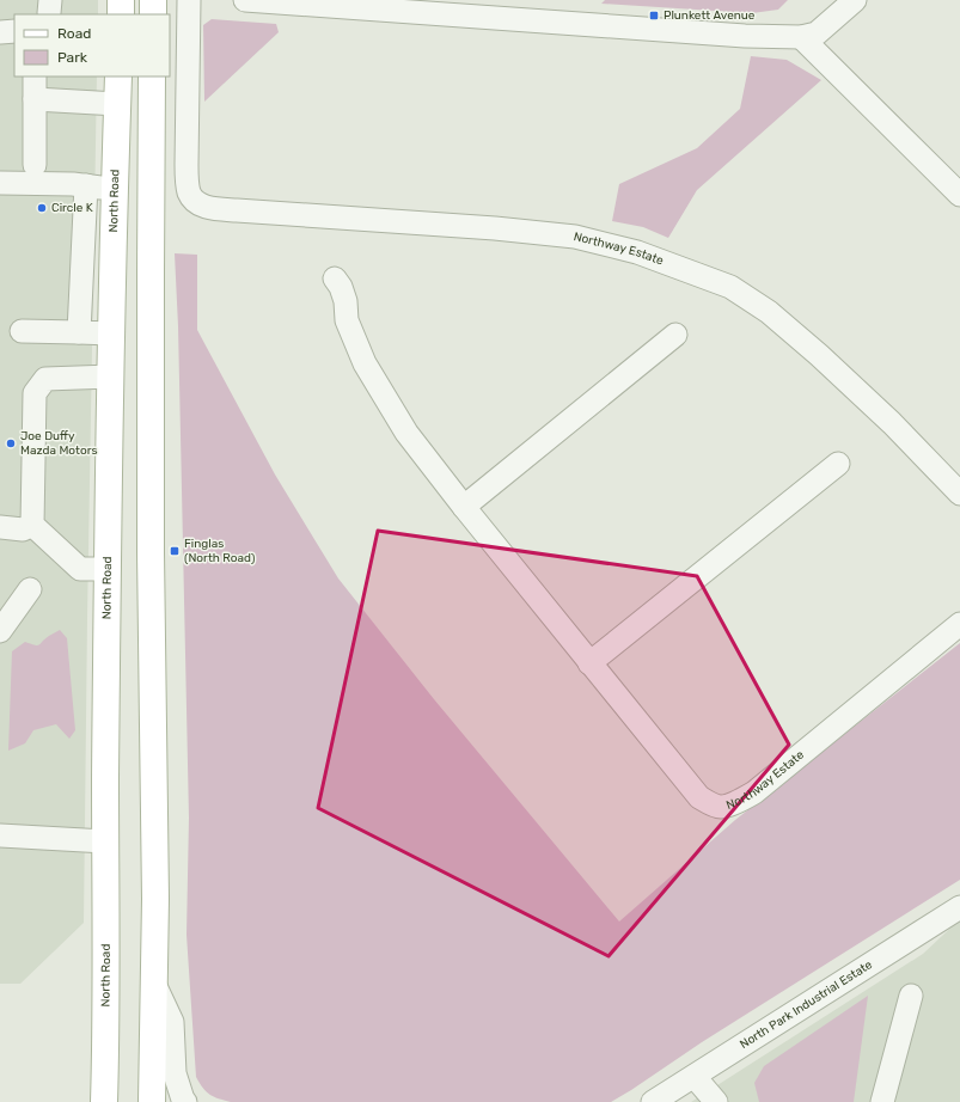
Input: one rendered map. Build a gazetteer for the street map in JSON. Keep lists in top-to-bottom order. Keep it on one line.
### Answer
{"streets":{"main road":["North Road"],"street":["Northway Estate","North Park Industrial Estate"]},"places":{"transit":["Plunkett Avenue","Finglas (North Road)"],"other":["Circle K","Joe Duffy Mazda Motors"]},"legend":["Road","Park"]}
